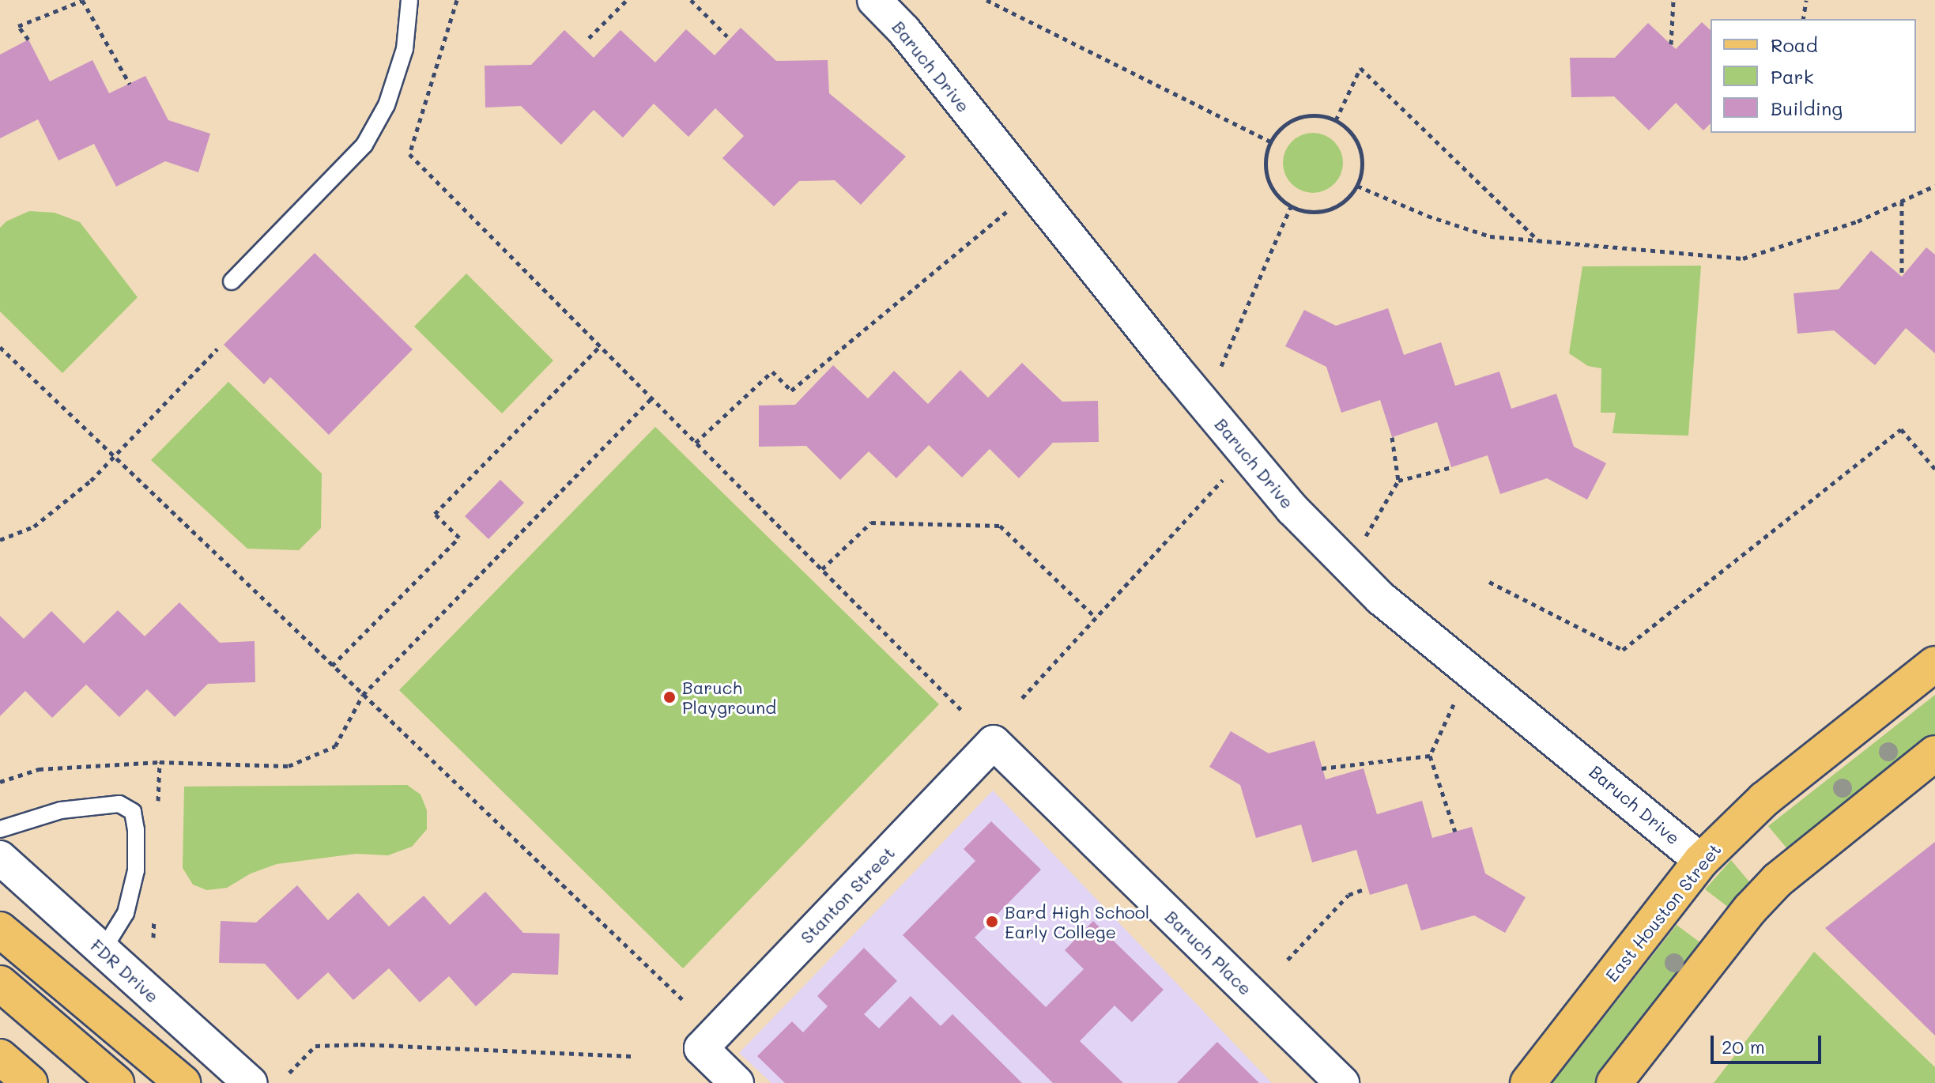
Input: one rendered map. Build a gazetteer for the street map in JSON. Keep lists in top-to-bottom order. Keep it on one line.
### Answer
{"streets":{"main road":["East Houston Street"],"street":["Baruch Drive","Stanton Street","Baruch Place","FDR Drive"]},"crossings":[["Baruch Drive","East Houston Street"],["Stanton Street","Baruch Place"]],"places":["Baruch Playground","Bard High School Early College"],"legend":["Road","Park","Building"],"scale_bar":"20 m"}
